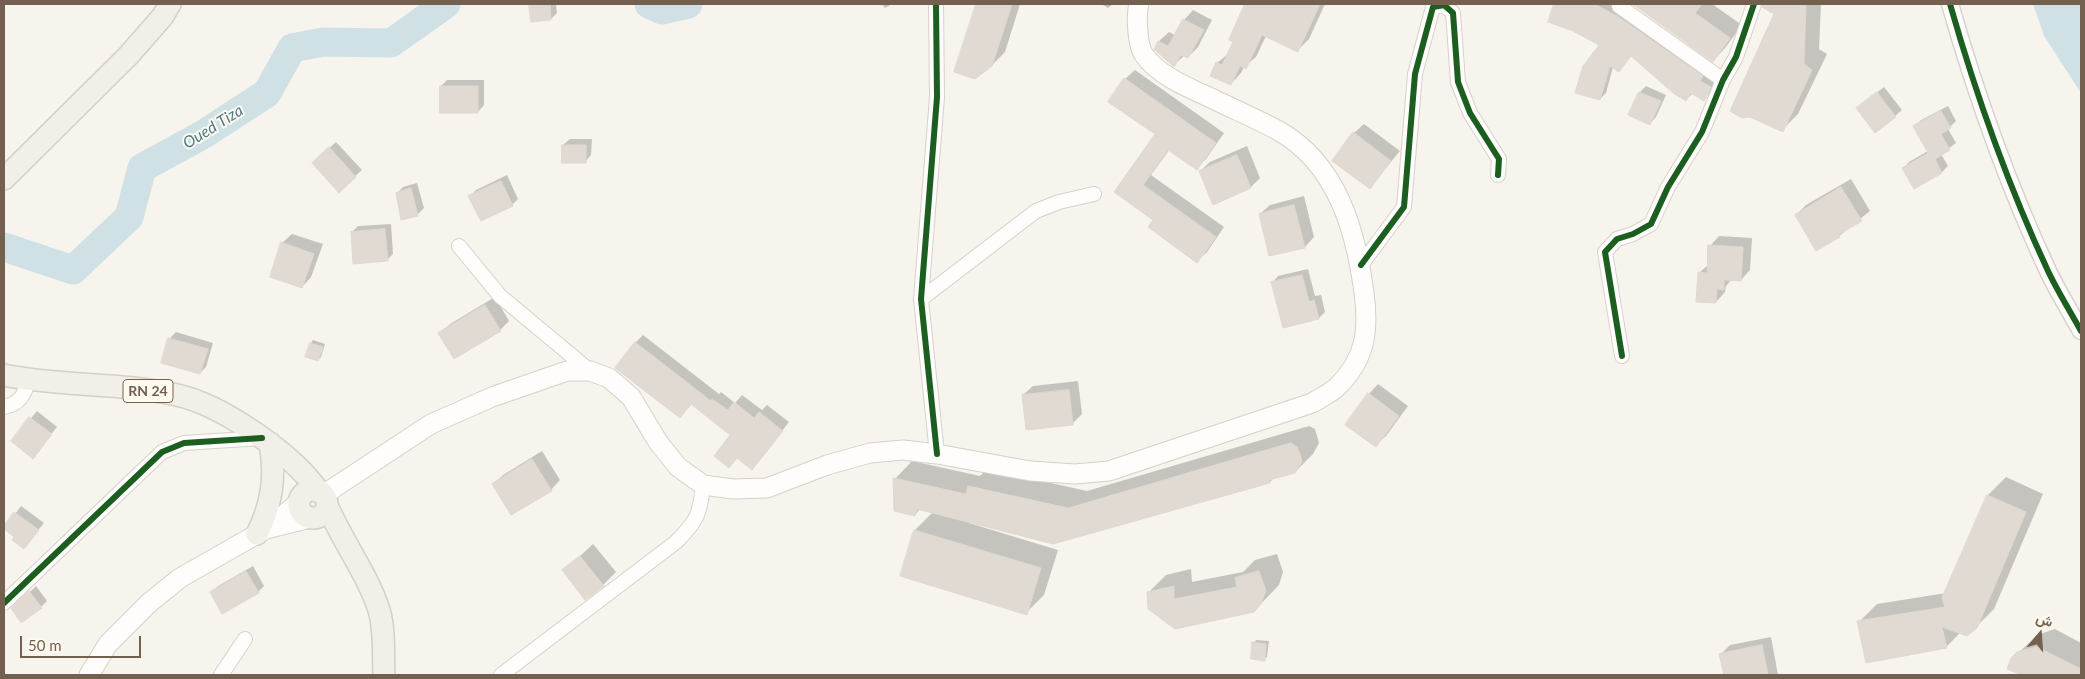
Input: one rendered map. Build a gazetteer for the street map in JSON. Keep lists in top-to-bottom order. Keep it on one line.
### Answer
{"streets":{"main road":["RN 24"]},"water":["Oued Tiza"],"scale_bar":"50 m","north":"top"}
